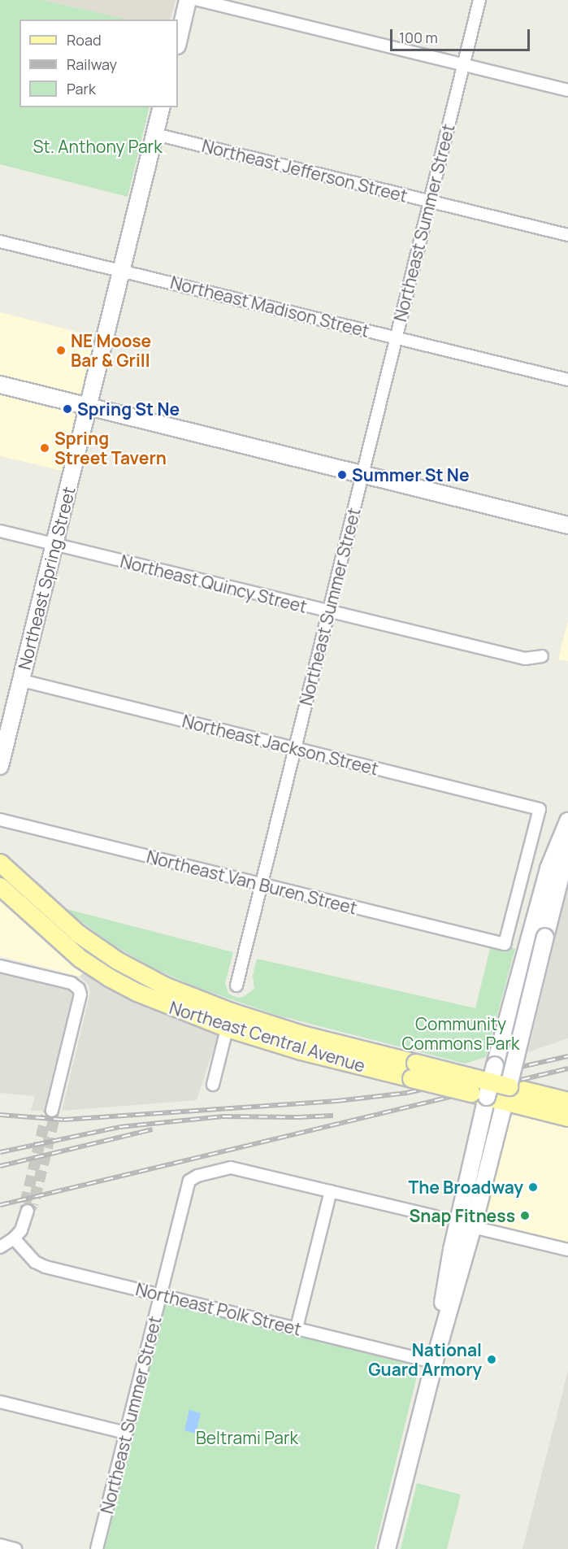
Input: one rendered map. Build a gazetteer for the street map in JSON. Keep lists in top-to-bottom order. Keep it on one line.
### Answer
{"streets":{"main road":["Northeast Central Avenue"],"street":["Northeast Jefferson Street","Northeast Summer Street","Northeast Madison Street","Northeast Spring Street","Northeast Quincy Street","Northeast Jackson Street","Northeast Van Buren Street","Northeast Polk Street"]},"crossings":[["Northeast Jefferson Street","Northeast Summer Street"],["Northeast Jefferson Street","Northeast Spring Street"],["Northeast Summer Street","Northeast Madison Street"],["Northeast Summer Street","Northeast Quincy Street"],["Northeast Summer Street","Northeast Jackson Street"],["Northeast Summer Street","Northeast Van Buren Street"],["Northeast Summer Street","Northeast Polk Street"],["Northeast Madison Street","Northeast Spring Street"],["Northeast Spring Street","Northeast Quincy Street"],["Northeast Spring Street","Northeast Jackson Street"],["Northeast Jackson Street","Northeast Van Buren Street"]],"parks":["St. Anthony Park","Community Commons Park","Beltrami Park"],"places":["NE Moose Bar & Grill","Spring St Ne","Spring Street Tavern","Summer St Ne","The Broadway","Snap Fitness","National Guard Armory"],"legend":["Road","Railway","Park"],"scale_bar":"100 m"}
